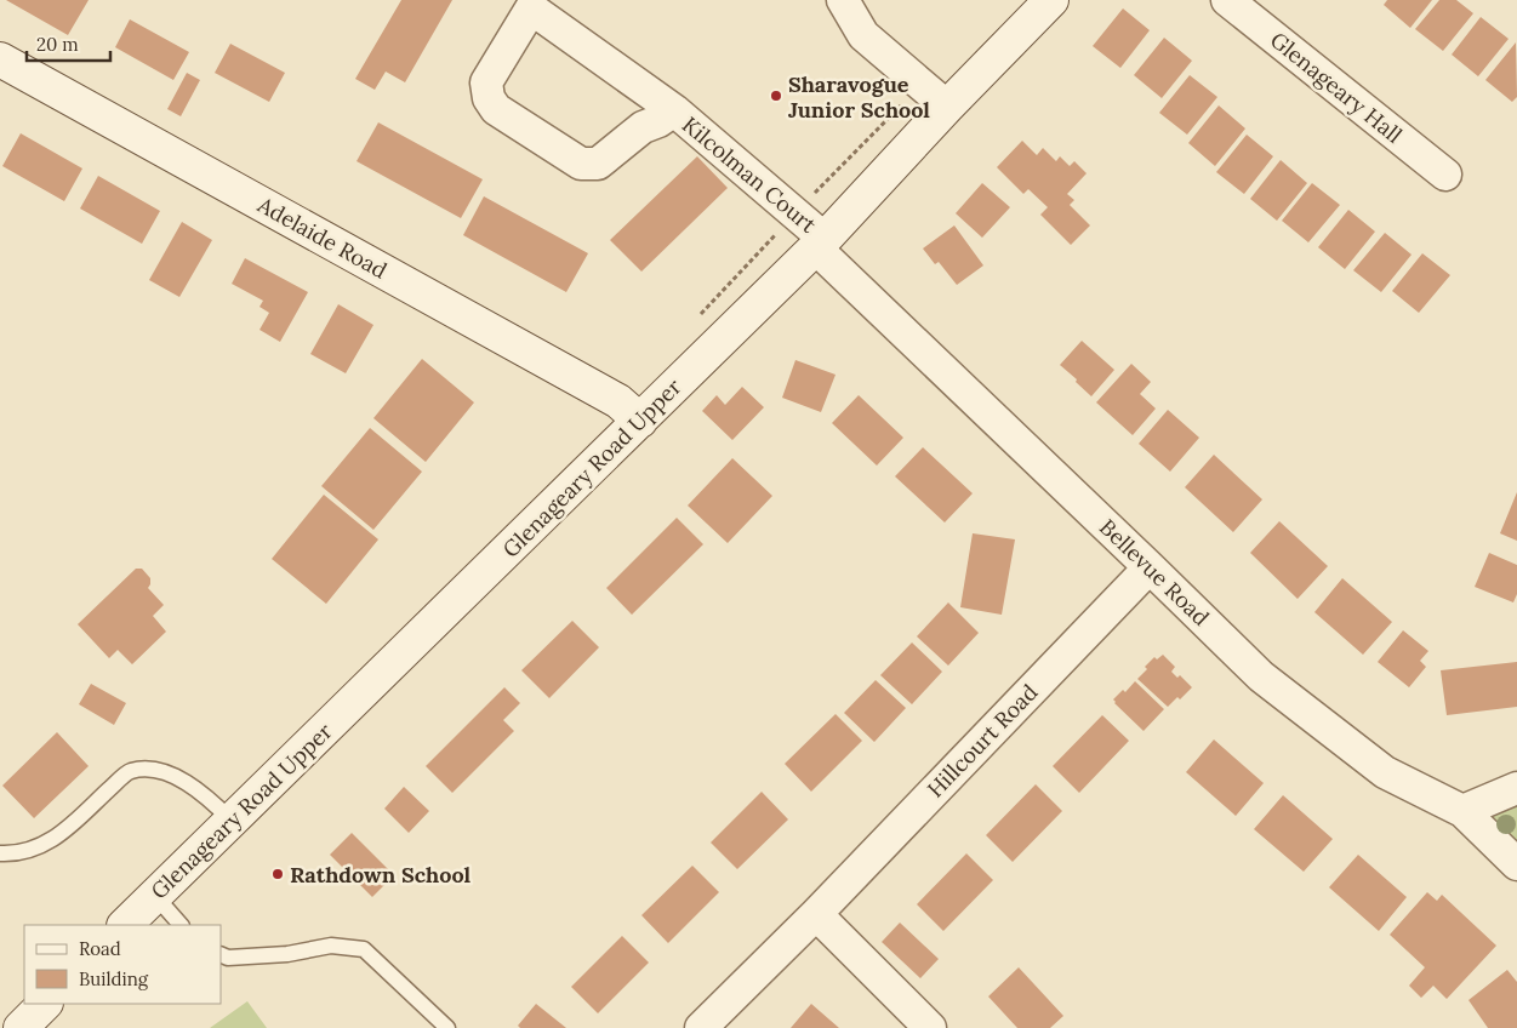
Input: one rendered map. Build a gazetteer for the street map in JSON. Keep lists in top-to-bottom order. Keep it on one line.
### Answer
{"streets":{"main road":["Adelaide Road","Glenageary Road Upper"],"street":["Glenageary Hall","Kilcolman Court","Bellevue Road","Hillcourt Road"]},"crossings":[["Kilcolman Court","Glenageary Road Upper"],["Kilcolman Court","Bellevue Road"],["Adelaide Road","Glenageary Road Upper"],["Glenageary Road Upper","Bellevue Road"],["Bellevue Road","Hillcourt Road"]],"places":["Sharavogue Junior School","Rathdown School"],"legend":["Road","Building"],"scale_bar":"20 m"}
